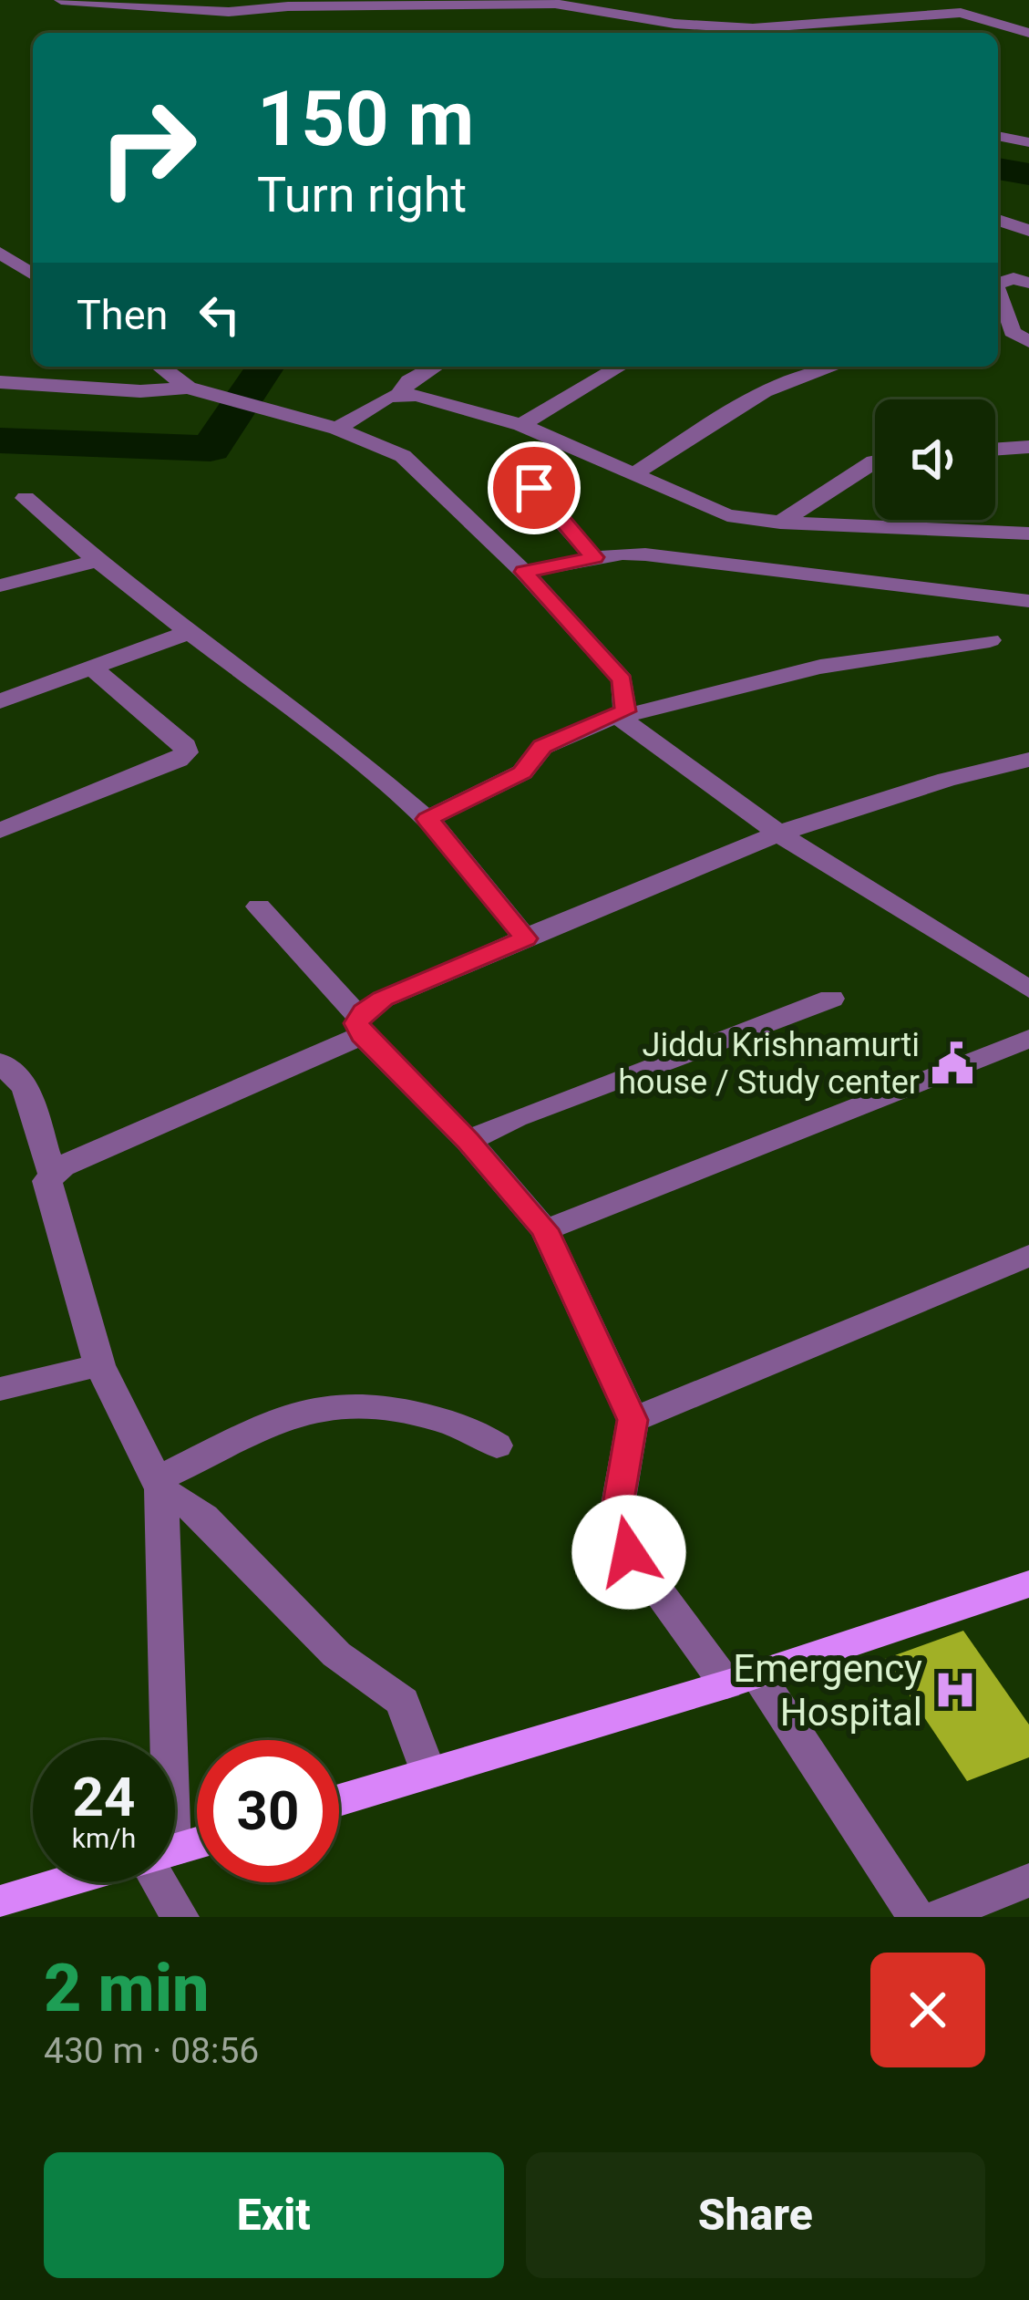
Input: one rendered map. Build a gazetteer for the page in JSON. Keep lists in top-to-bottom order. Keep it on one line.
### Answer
{"places":{"public building":["Jiddu Krishnamurti house / Study center"],"hospital":["Emergency Hospital"]},"page":{"turn":["150 m","Turn right"],"then":"Then","speed":"24 km/h","limit":"30","heading":["2 min","430 m · 08:56"],"buttons":["Exit","Share"]}}
